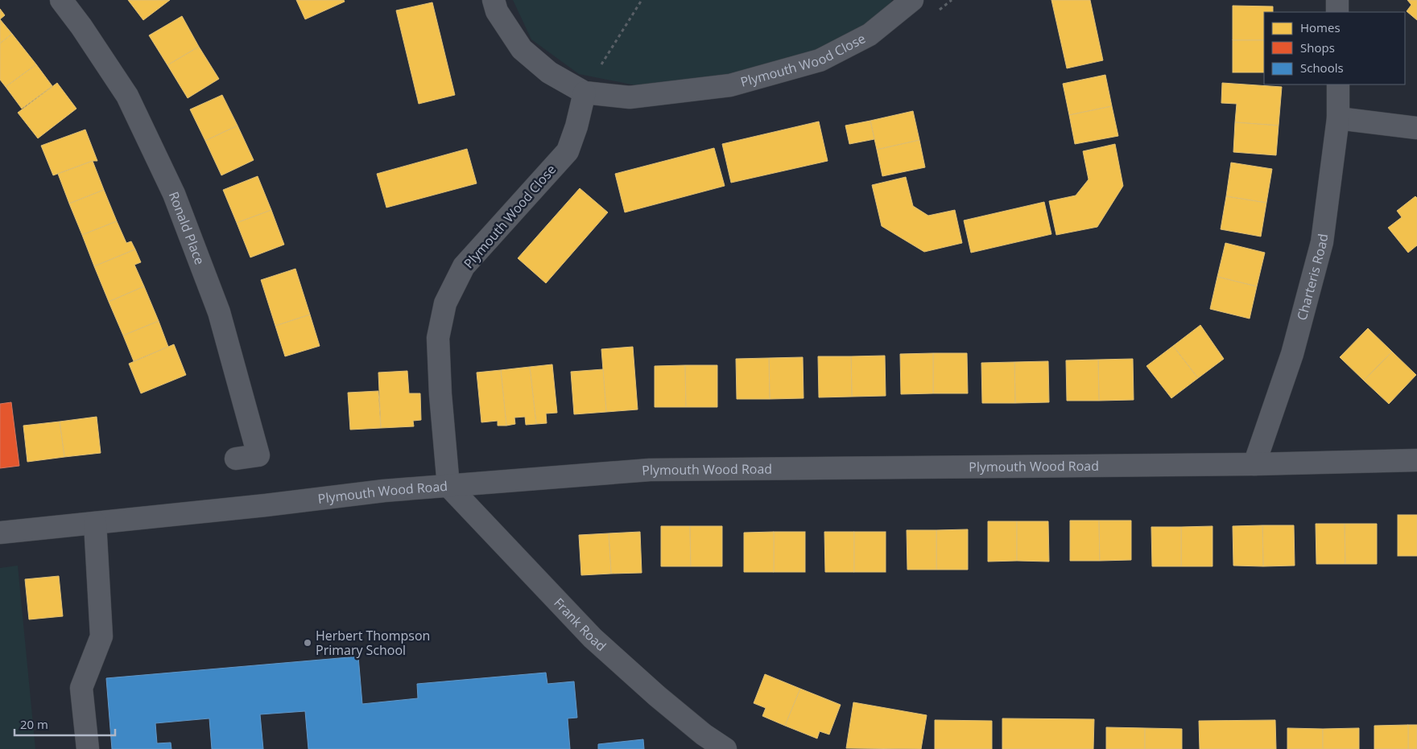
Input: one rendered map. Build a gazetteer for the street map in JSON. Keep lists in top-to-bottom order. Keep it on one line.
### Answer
{"streets":{"street":["Plymouth Wood Close","Ronald Place","Charteris Road","Plymouth Wood Road","Frank Road"]},"crossings":[["Plymouth Wood Close","Plymouth Wood Road"],["Plymouth Wood Close","Frank Road"],["Charteris Road","Plymouth Wood Road"],["Plymouth Wood Road","Frank Road"]],"places":["Herbert Thompson Primary School"],"legend":["Homes","Shops","Schools"],"scale_bar":"20 m"}
